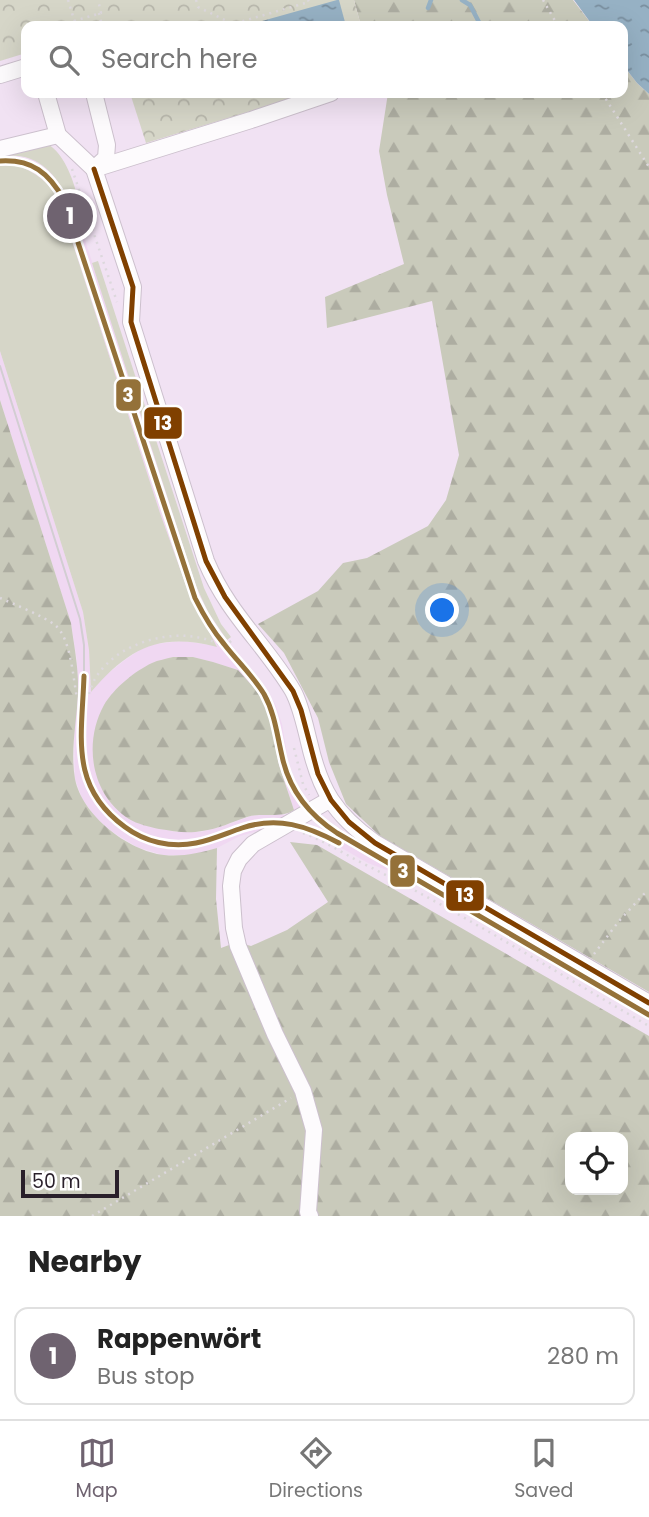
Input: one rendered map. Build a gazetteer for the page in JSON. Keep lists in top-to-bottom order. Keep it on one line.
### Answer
{"lines":["transit line 3","transit line 13"],"scale_bar":"50 m","page":{"search":"Search here","pins":"1","scale":"50 m","heading":"Nearby","list":[{"mark":"1","name":"Rappenwört","note":"Bus stop","value":"280 m"}],"nav":["Map","Directions","Saved"]}}
